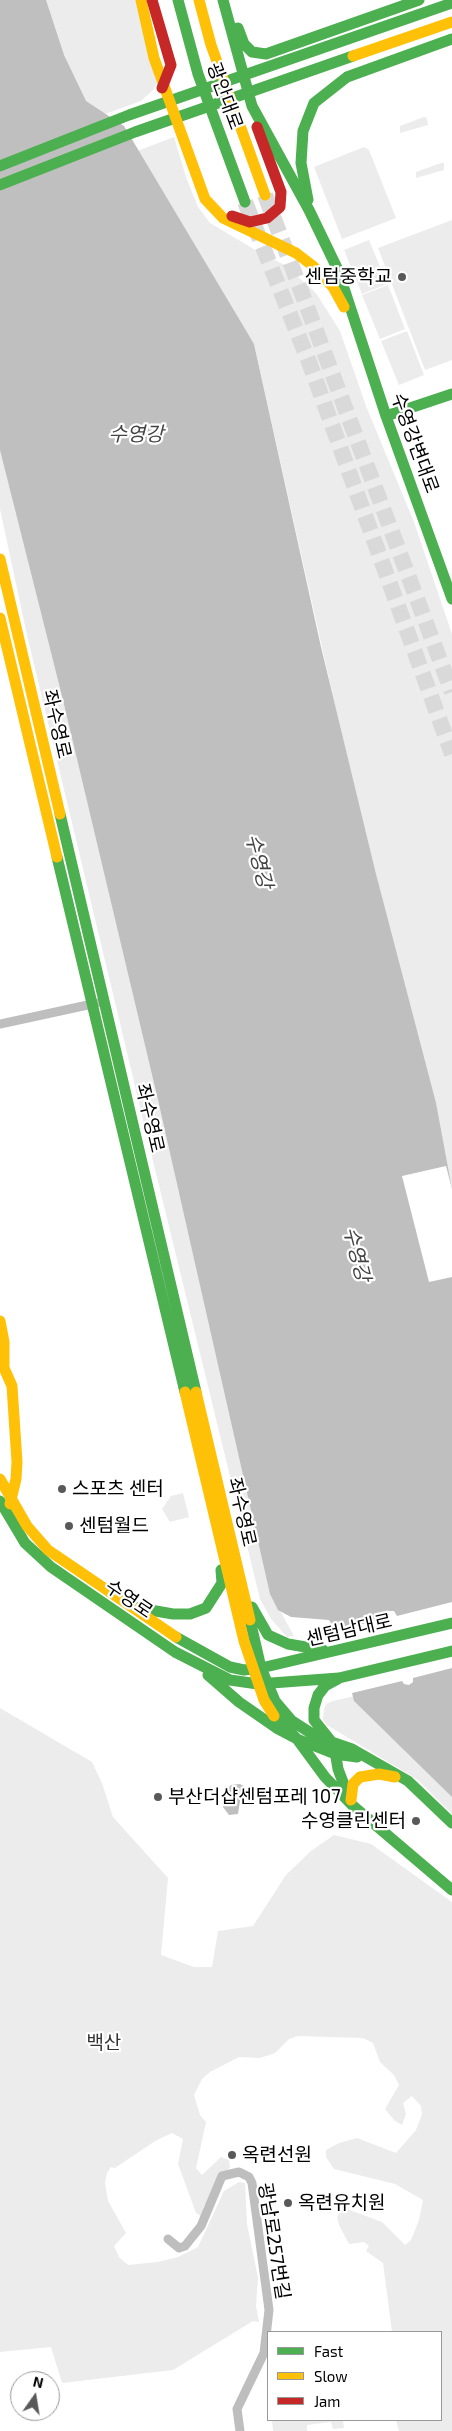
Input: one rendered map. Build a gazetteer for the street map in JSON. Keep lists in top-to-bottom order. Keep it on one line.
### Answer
{"streets":{"main road":["광안대로","수영강변대로","좌수영로","수영로","센텀남대로"],"street":["광남로257번길"]},"crossings":[["좌수영로","수영로"],["좌수영로","센텀남대로"],["수영로","센텀남대로"]],"water":["수영강"],"parks":["백산"],"places":["센텀중학교","스포츠 센터","센텀월드","부산더샵센텀포레 107","수영클린센터","옥련선원","옥련유치원"],"legend":["Fast","Slow","Jam"],"north":"top"}
